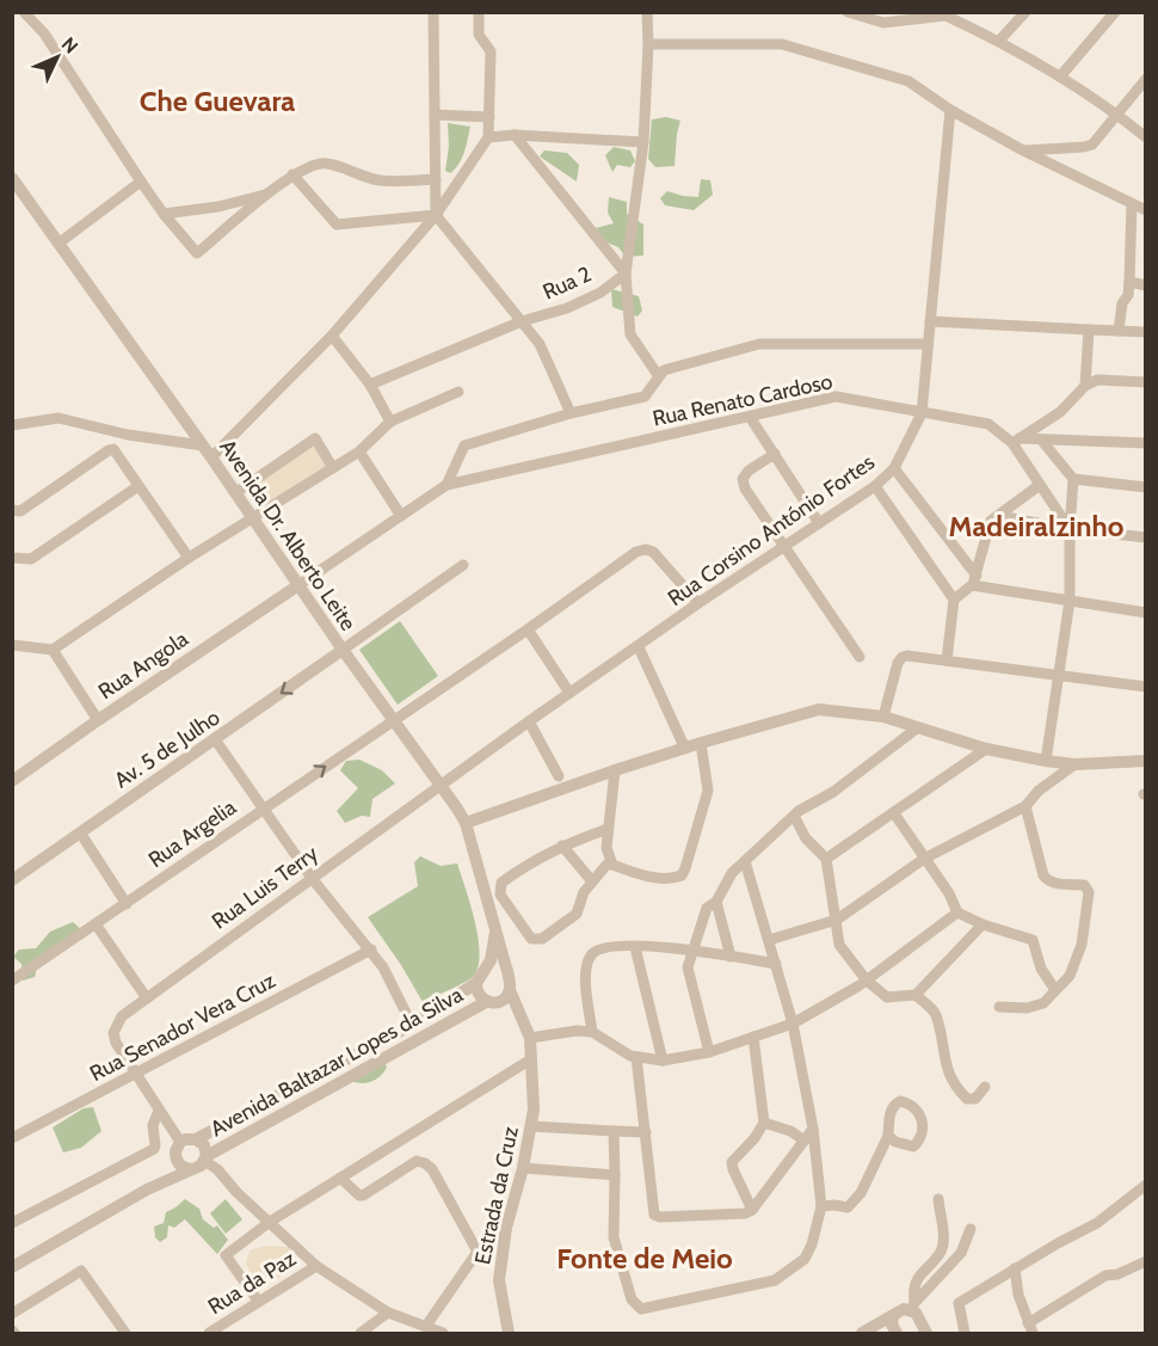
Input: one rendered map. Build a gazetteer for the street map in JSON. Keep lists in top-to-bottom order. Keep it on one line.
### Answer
{"streets":{"street":["Rua 2","Rua Renato Cardoso","Rua Corsino António Fortes","Avenida Dr. Alberto Leite","Rua Angola","Av. 5 de Julho","Rua Argelia","Rua Luis Terry","Rua Senador Vera Cruz","Avenida Baltazar Lopes da Silva","Estrada da Cruz","Rua da Paz"]},"crossings":[["Rua Renato Cardoso","Rua Corsino António Fortes"],["Rua Renato Cardoso","Avenida Dr. Alberto Leite"],["Rua Renato Cardoso","Rua Angola"],["Rua Corsino António Fortes","Avenida Dr. Alberto Leite"],["Rua Corsino António Fortes","Rua Argelia"],["Rua Corsino António Fortes","Rua Luis Terry"],["Avenida Dr. Alberto Leite","Rua Angola"],["Avenida Dr. Alberto Leite","Av. 5 de Julho"],["Avenida Dr. Alberto Leite","Rua Argelia"],["Avenida Dr. Alberto Leite","Rua Luis Terry"],["Avenida Dr. Alberto Leite","Avenida Baltazar Lopes da Silva"],["Avenida Dr. Alberto Leite","Estrada da Cruz"],["Rua Luis Terry","Rua Senador Vera Cruz"],["Avenida Baltazar Lopes da Silva","Estrada da Cruz"]],"one_way":["Av. 5 de Julho"],"districts":["Che Guevara","Madeiralzinho","Fonte de Meio"],"north":"top right"}
